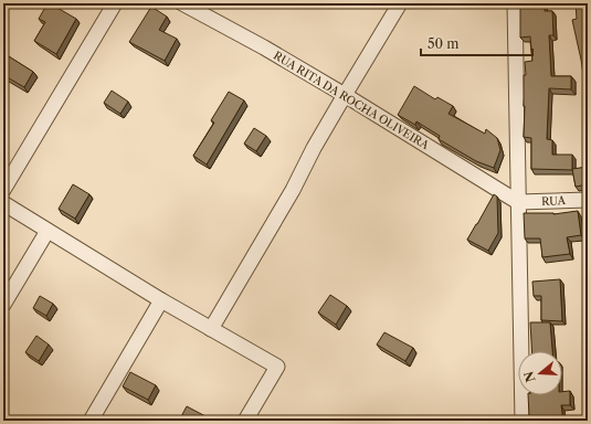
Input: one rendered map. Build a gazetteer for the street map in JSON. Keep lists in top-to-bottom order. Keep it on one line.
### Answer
{"streets":{"street":["RUA RITA DA ROCHA OLIVEIRA","RUA"]},"crossings":[["RUA RITA DA ROCHA OLIVEIRA","RUA"]],"scale_bar":"50 m","north":"left"}
